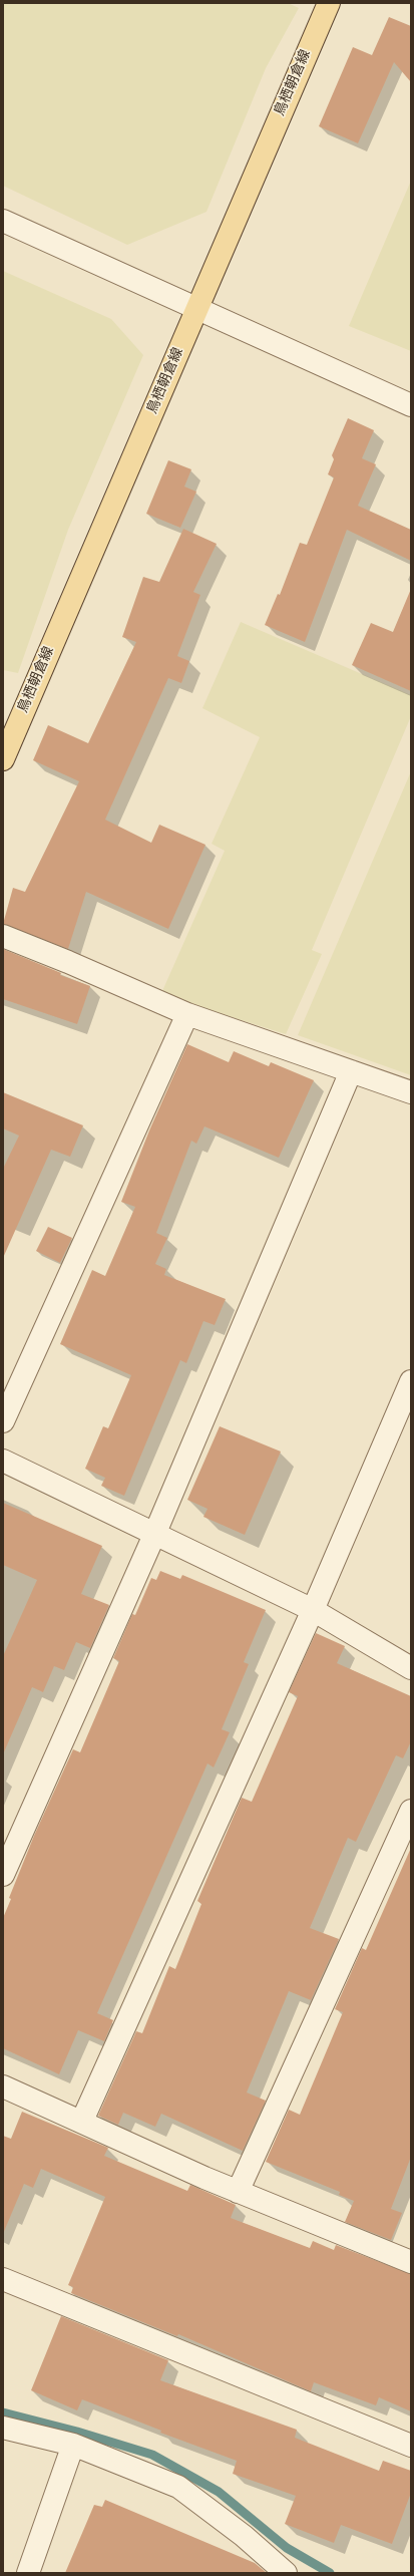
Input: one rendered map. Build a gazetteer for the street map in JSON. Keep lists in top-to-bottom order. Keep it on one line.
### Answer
{"streets":{"main road":["鳥栖朝倉線"]}}
